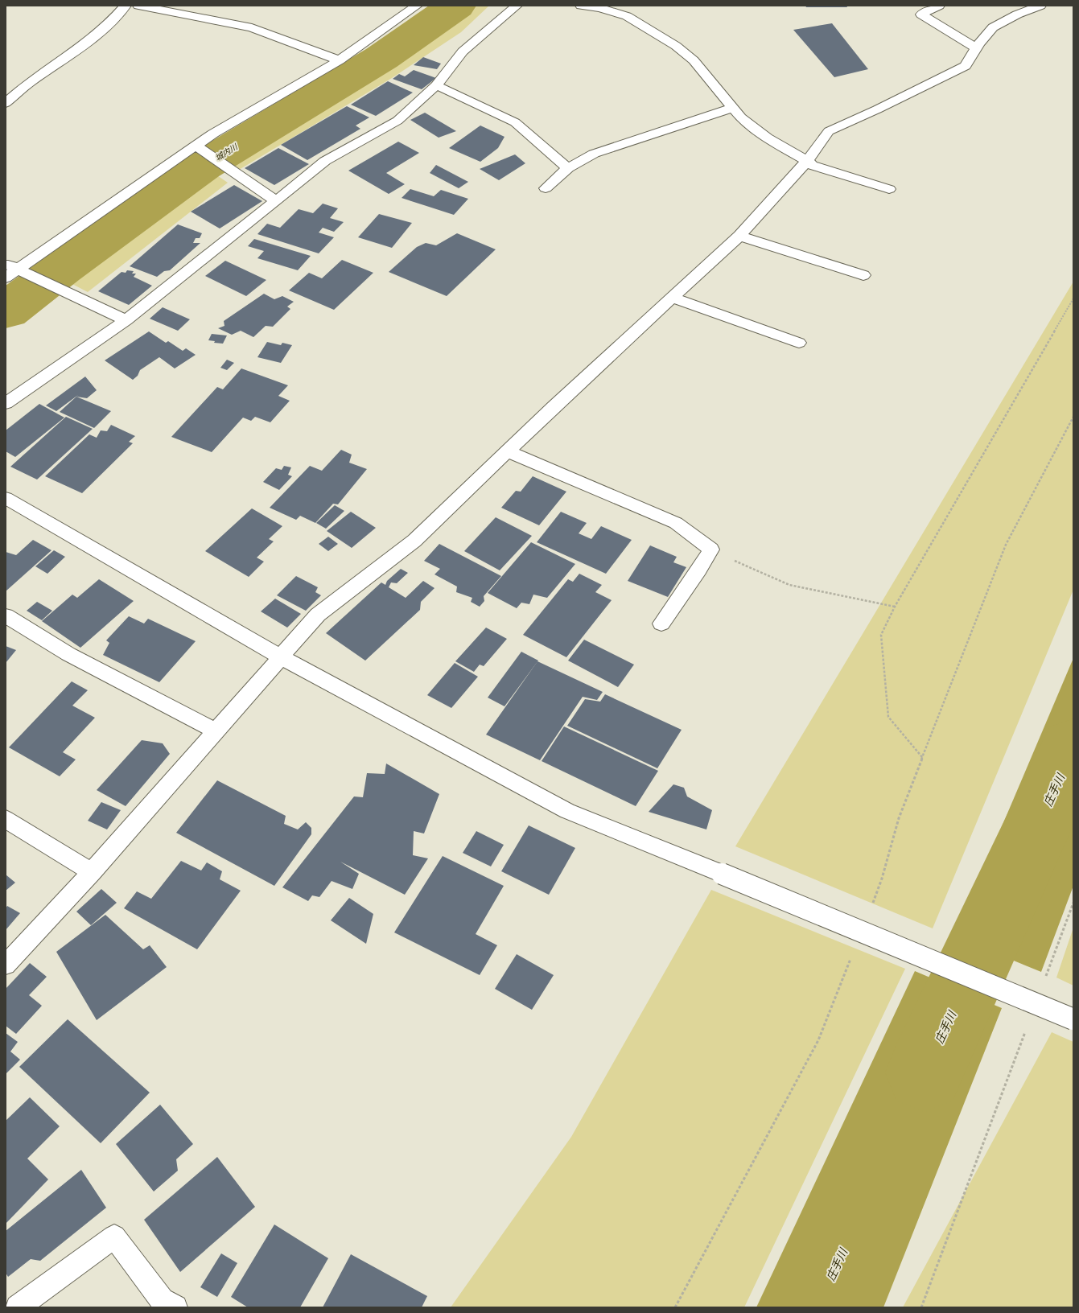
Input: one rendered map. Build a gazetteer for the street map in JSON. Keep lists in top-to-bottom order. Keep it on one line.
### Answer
{"water":["城内川","庄手川"]}
